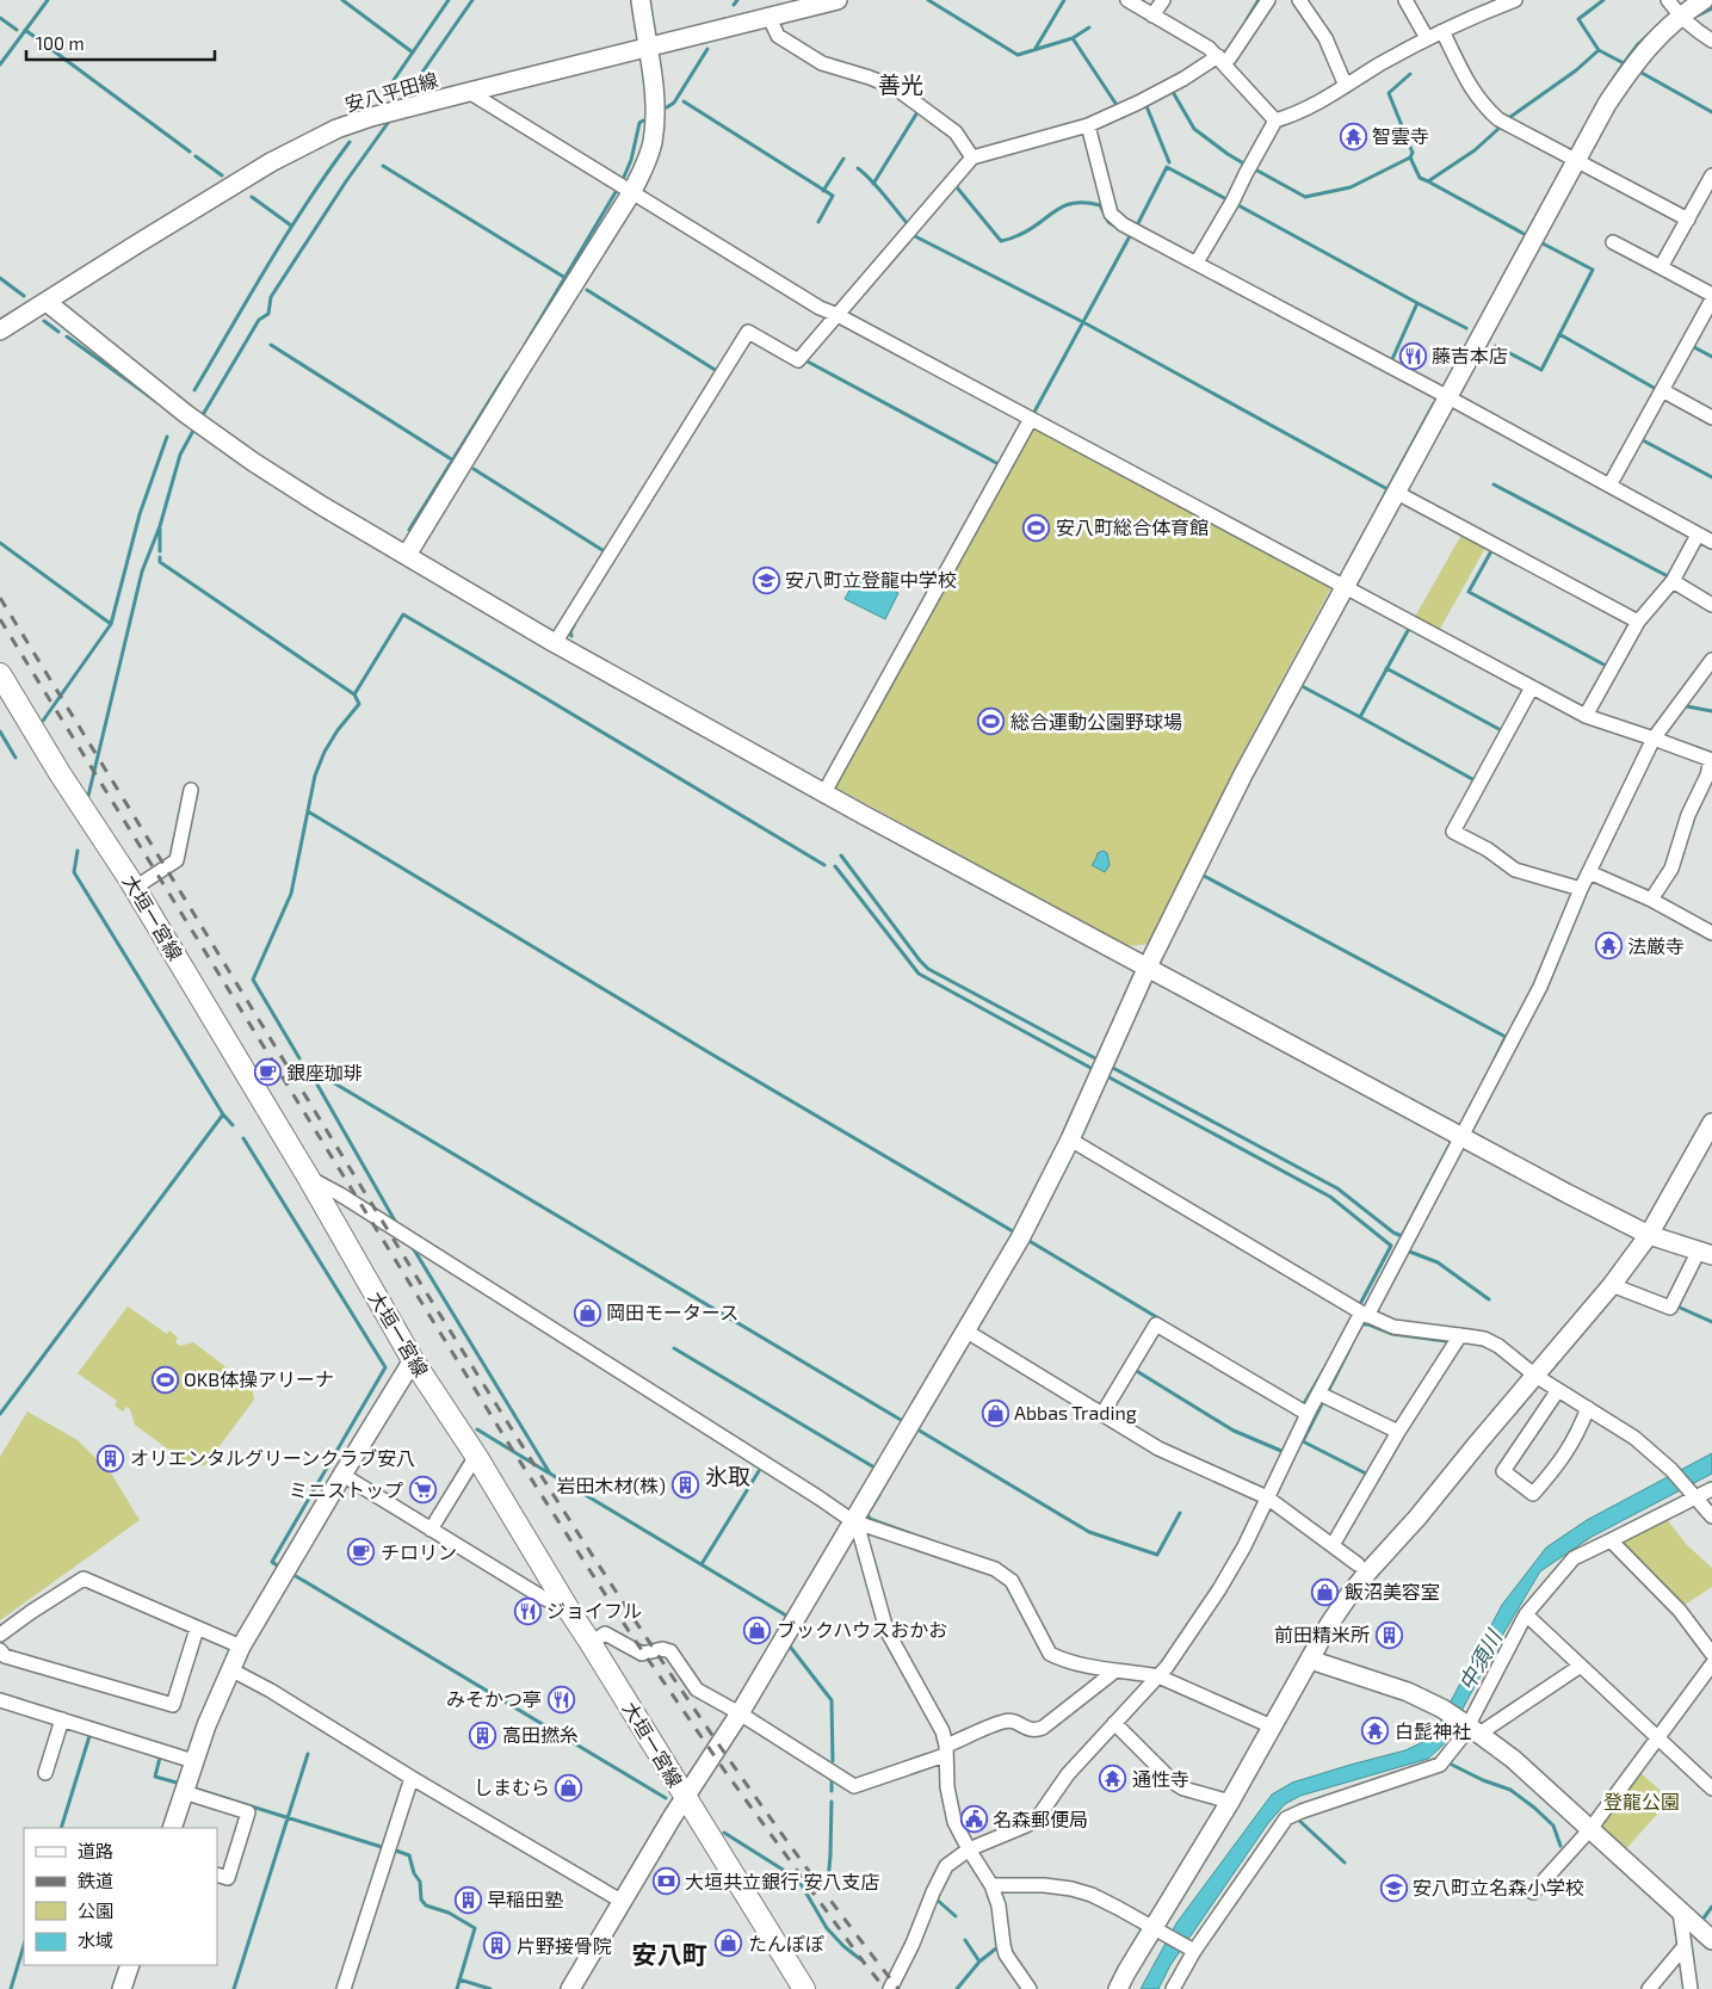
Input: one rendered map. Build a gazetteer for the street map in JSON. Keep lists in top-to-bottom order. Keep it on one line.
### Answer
{"streets":{"main road":["大垣一宮線"],"street":["安八平田線"]},"districts":["善光","氷取","安八町"],"water":["中須川"],"parks":["登龍公園"],"places":{"temple":["智雲寺","法厳寺","白髭神社","通性寺"],"restaurant":["藤吉本店","ジョイフル","みそかつ亭"],"sports":["安八町総合体育館","総合運動公園野球場","OKB体操アリーナ"],"school or university":["安八町立登龍中学校","安八町立名森小学校"],"cafe":["銀座珈琲","チロリン"],"shop":["岡田モータース","Abbas Trading","飯沼美容室","ブックハウスおかお","しまむら","たんぽぽ"],"building":["オリエンタルグリーンクラブ安八","岩田木材(株)","前田精米所","高田撚糸","早稲田塾","片野接骨院"],"supermarket":["ミニストップ"],"public building":["名森郵便局"],"bank":["大垣共立銀行 安八支店"]},"legend":["道路","鉄道","公園","水域"],"scale_bar":"100 m"}
